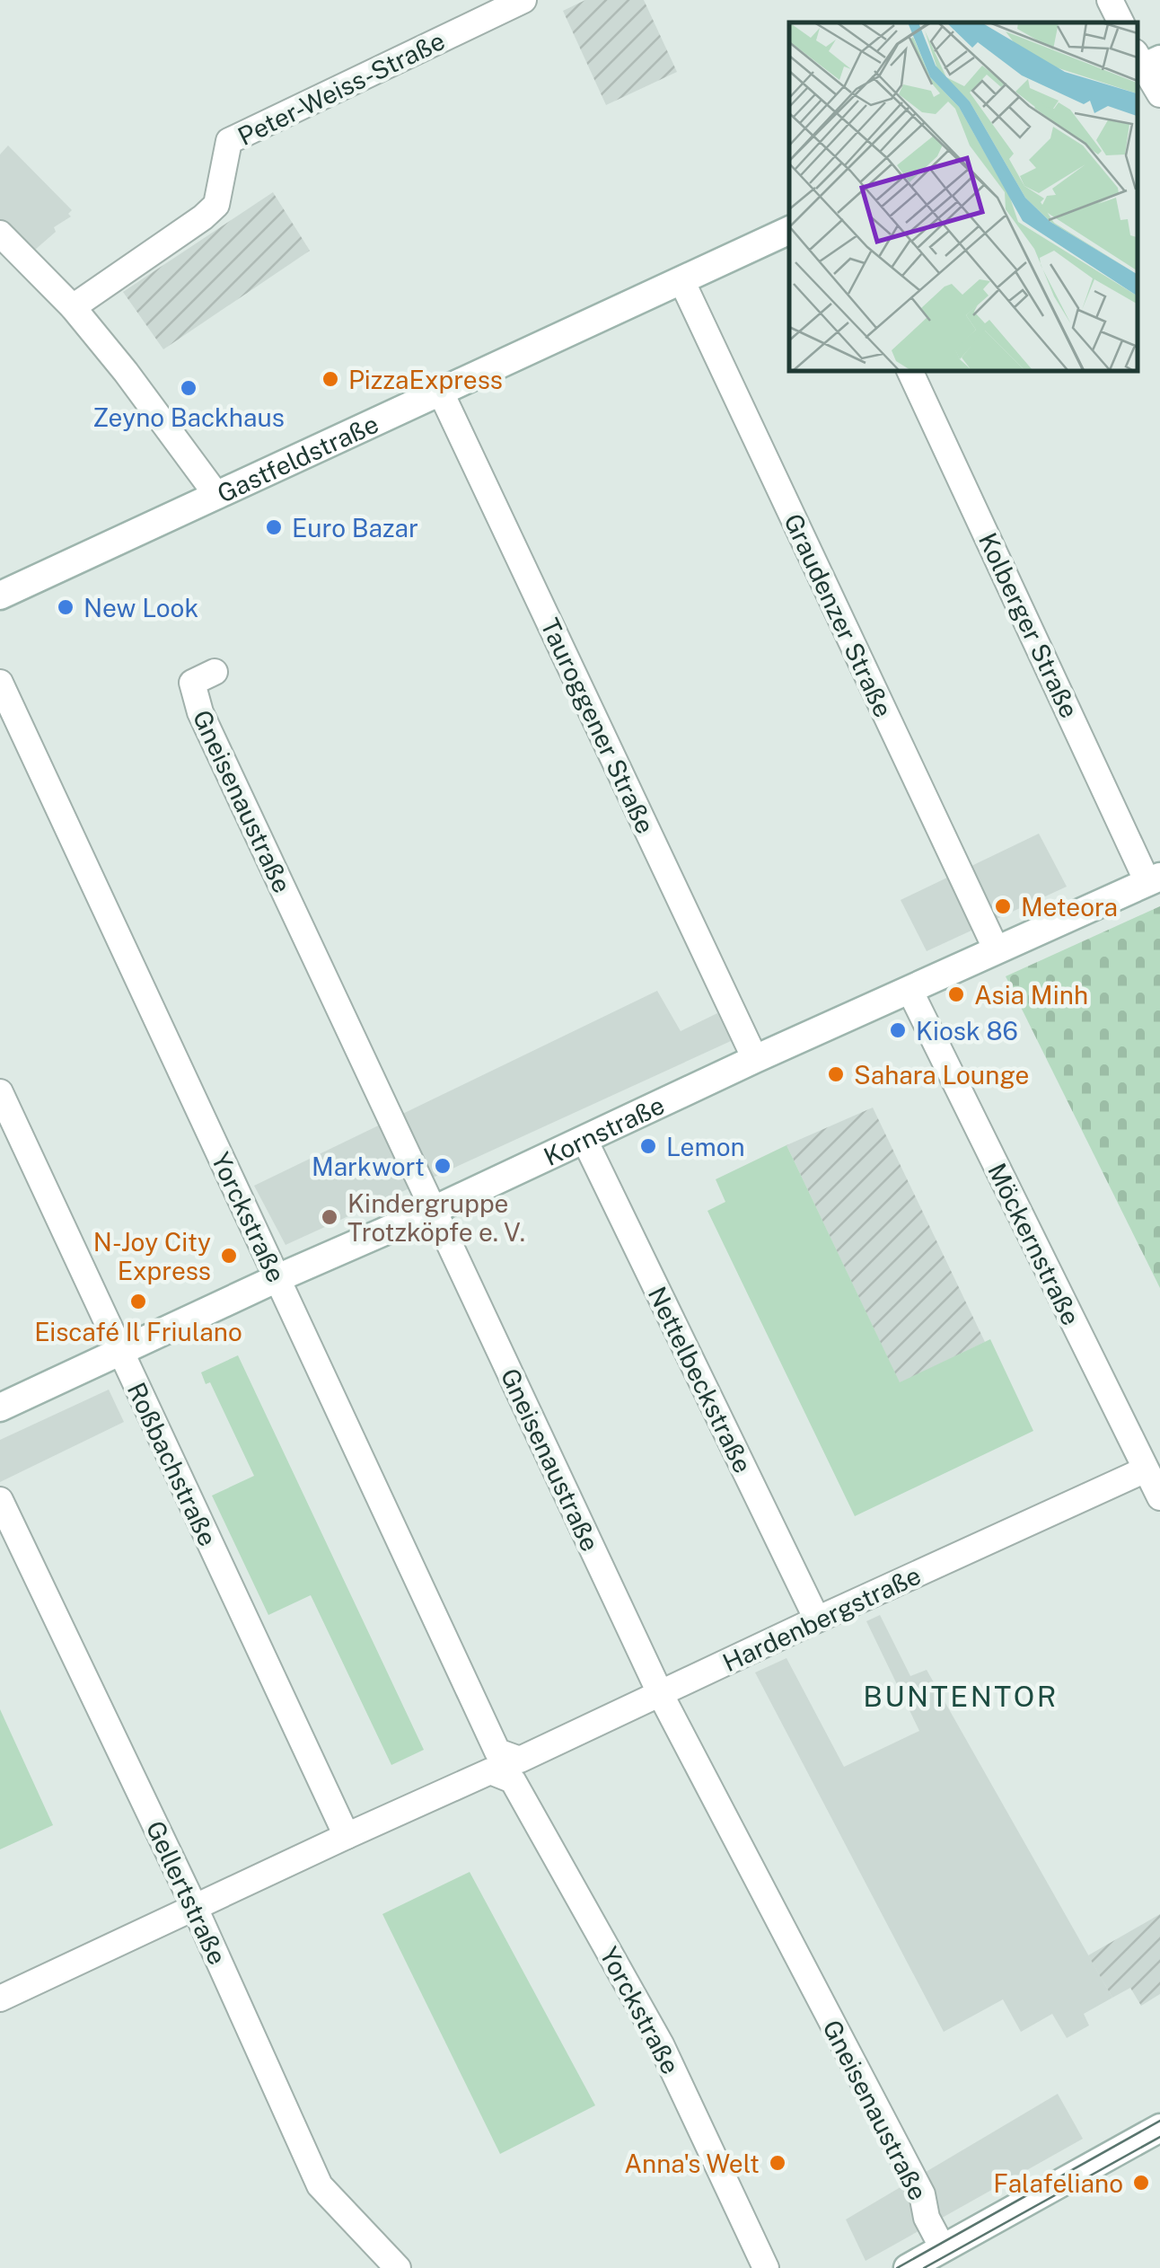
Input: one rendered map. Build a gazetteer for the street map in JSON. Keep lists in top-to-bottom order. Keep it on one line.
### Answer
{"streets":{"street":["Peter-Weiss-Straße","Gastfeldstraße","Graudenzer Straße","Kolberger Straße","Tauroggener Straße","Gneisenaustraße","Kornstraße","Yorckstraße","Möckernstraße","Nettelbeckstraße","Roßbachstraße","Hardenbergstraße","Gellertstraße"]},"crossings":[["Gastfeldstraße","Graudenzer Straße"],["Gastfeldstraße","Tauroggener Straße"],["Graudenzer Straße","Kornstraße"],["Kolberger Straße","Kornstraße"],["Tauroggener Straße","Kornstraße"],["Gneisenaustraße","Kornstraße"],["Gneisenaustraße","Hardenbergstraße"],["Kornstraße","Yorckstraße"],["Kornstraße","Möckernstraße"],["Kornstraße","Nettelbeckstraße"],["Kornstraße","Roßbachstraße"],["Yorckstraße","Hardenbergstraße"],["Möckernstraße","Hardenbergstraße"],["Nettelbeckstraße","Hardenbergstraße"],["Roßbachstraße","Hardenbergstraße"],["Hardenbergstraße","Gellertstraße"]],"districts":["BUNTENTOR"],"places":["PizzaExpress","Zeyno Backhaus","Euro Bazar","New Look","Meteora","Asia Minh","Kiosk 86","Sahara Lounge","Lemon","Markwort","Kindergruppe Trotzköpfe e. V.","N-Joy City Express","Eiscafé Il Friulano","Anna's Welt","Falafeliano"]}
